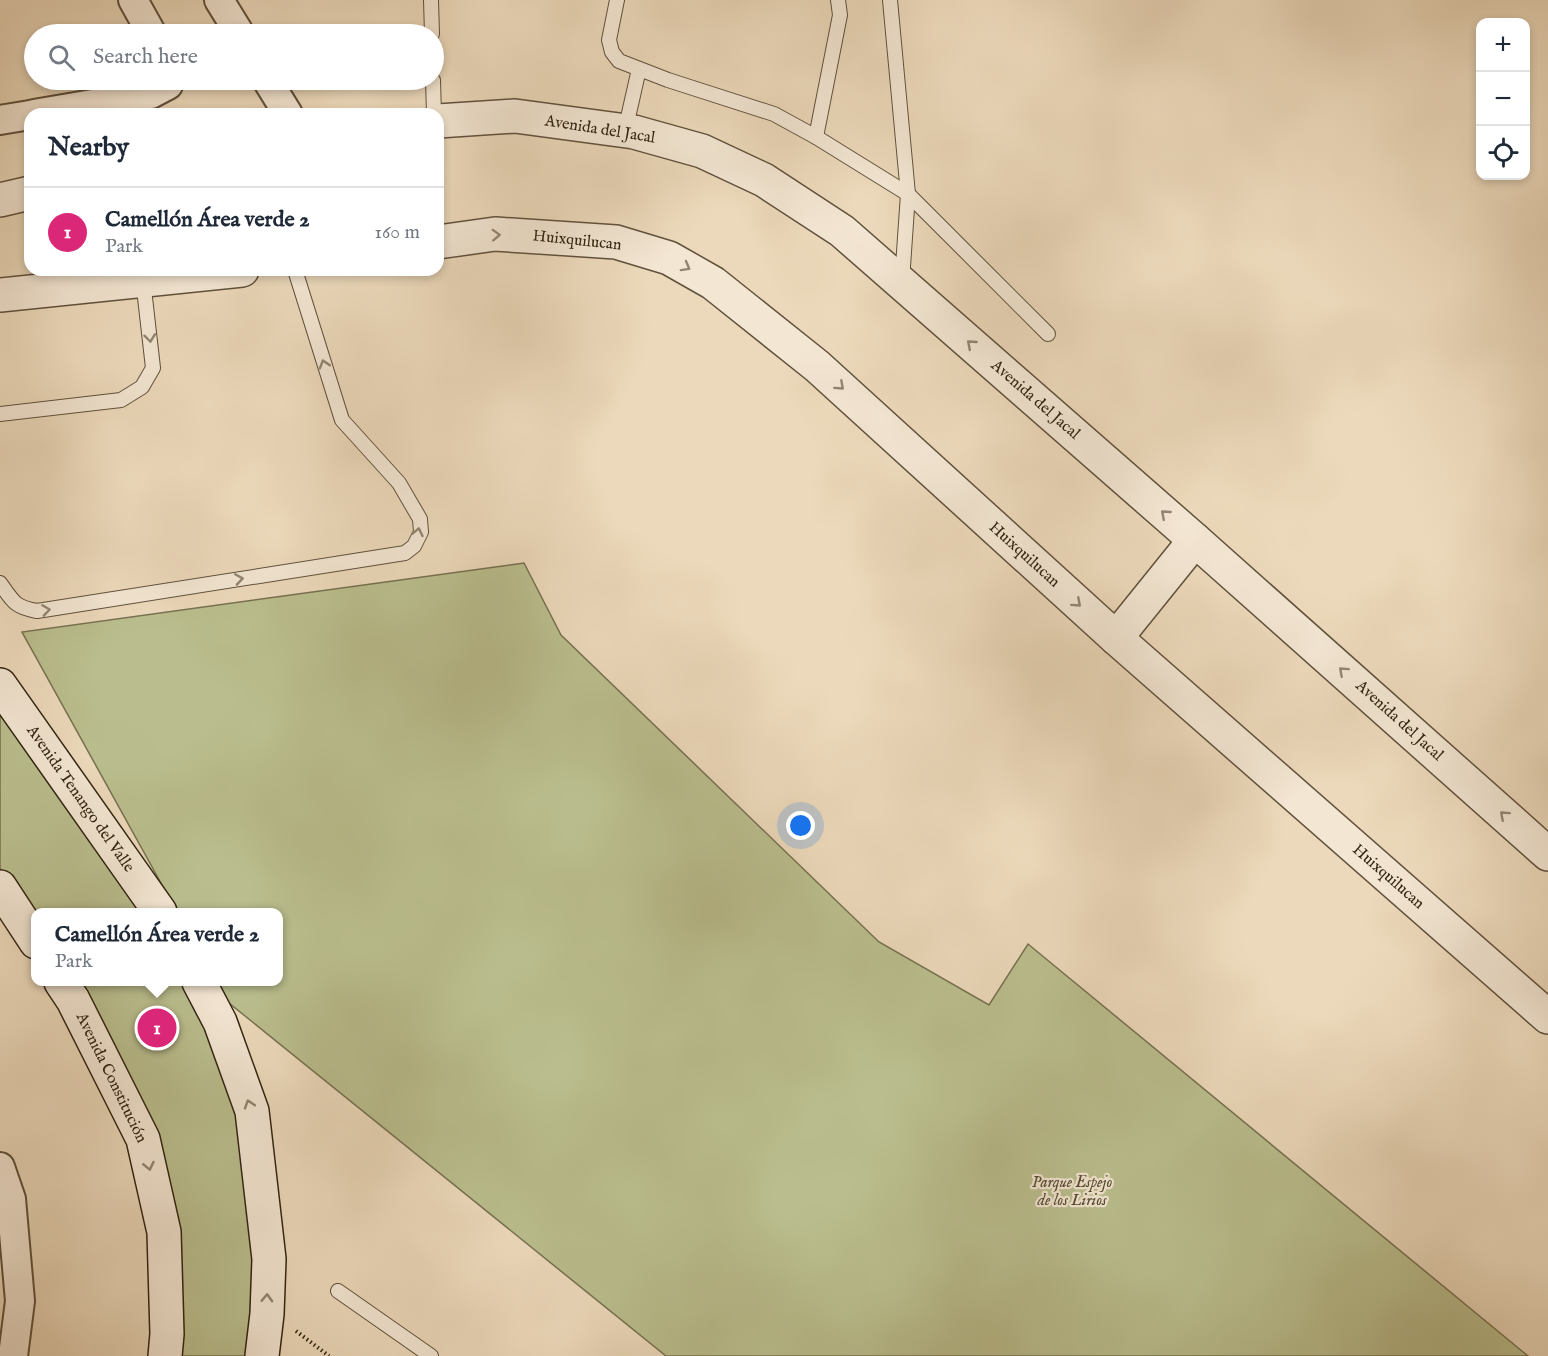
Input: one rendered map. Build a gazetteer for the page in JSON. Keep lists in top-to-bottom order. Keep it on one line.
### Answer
{"streets":{"street":["Avenida del Jacal","Huixquilucan","Avenida Tenango del Valle","Avenida Constitución"]},"one_way":["Avenida del Jacal","Huixquilucan"],"parks":["Parque Espejo de los Lirios"],"page":{"map_buttons":["+","−"],"search":"Search here","heading":"Nearby","list":[{"mark":"1","name":"Camellón Área verde 2","note":"Park","value":"160 m"}],"popup":["Camellón Área verde 2","Park"],"pins":"1"}}
